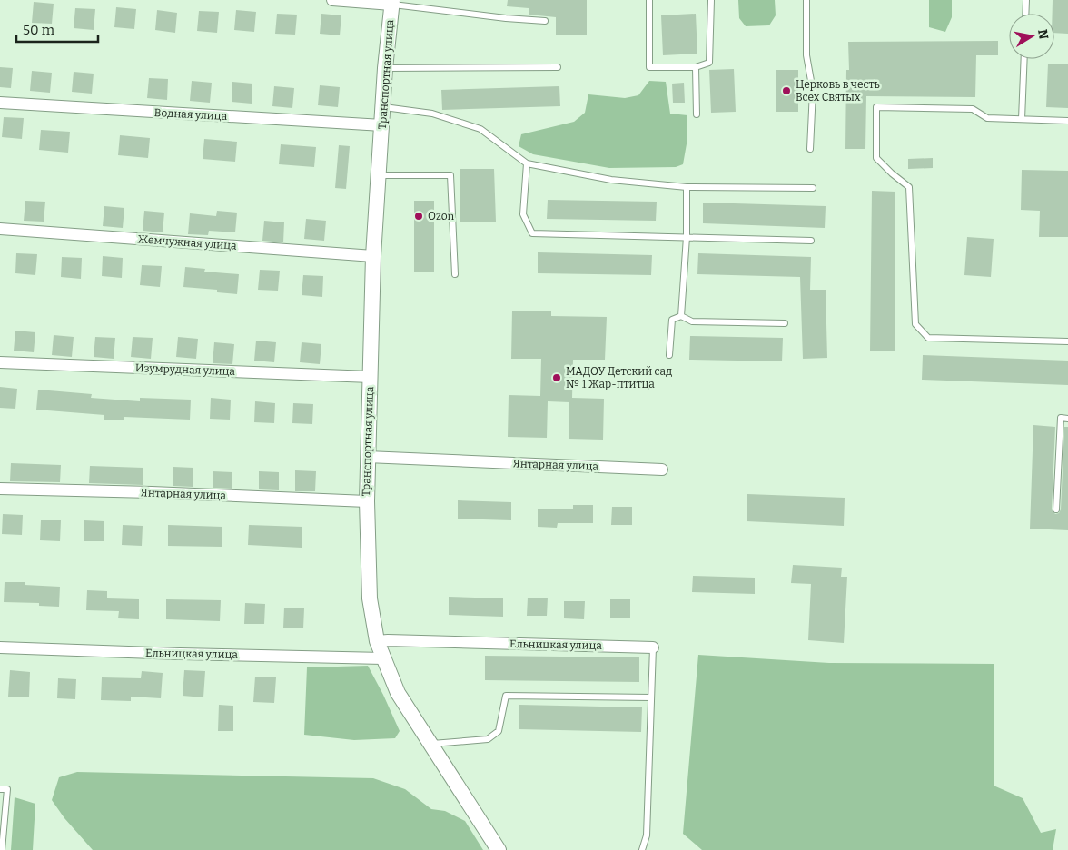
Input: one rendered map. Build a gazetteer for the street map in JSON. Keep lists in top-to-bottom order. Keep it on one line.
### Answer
{"streets":{"street":["Транспортная улица","Водная улица","Жемчужная улица","Изумрудная улица","Янтарная улица","Ельницкая улица"]},"crossings":[["Транспортная улица","Водная улица"],["Транспортная улица","Жемчужная улица"],["Транспортная улица","Изумрудная улица"],["Транспортная улица","Янтарная улица"],["Транспортная улица","Ельницкая улица"]],"places":["Церковь в честь Всех Святых","Ozon","МАДОУ Детский сад № 1 Жар-птитца"],"scale_bar":"50 m","north":"right"}
